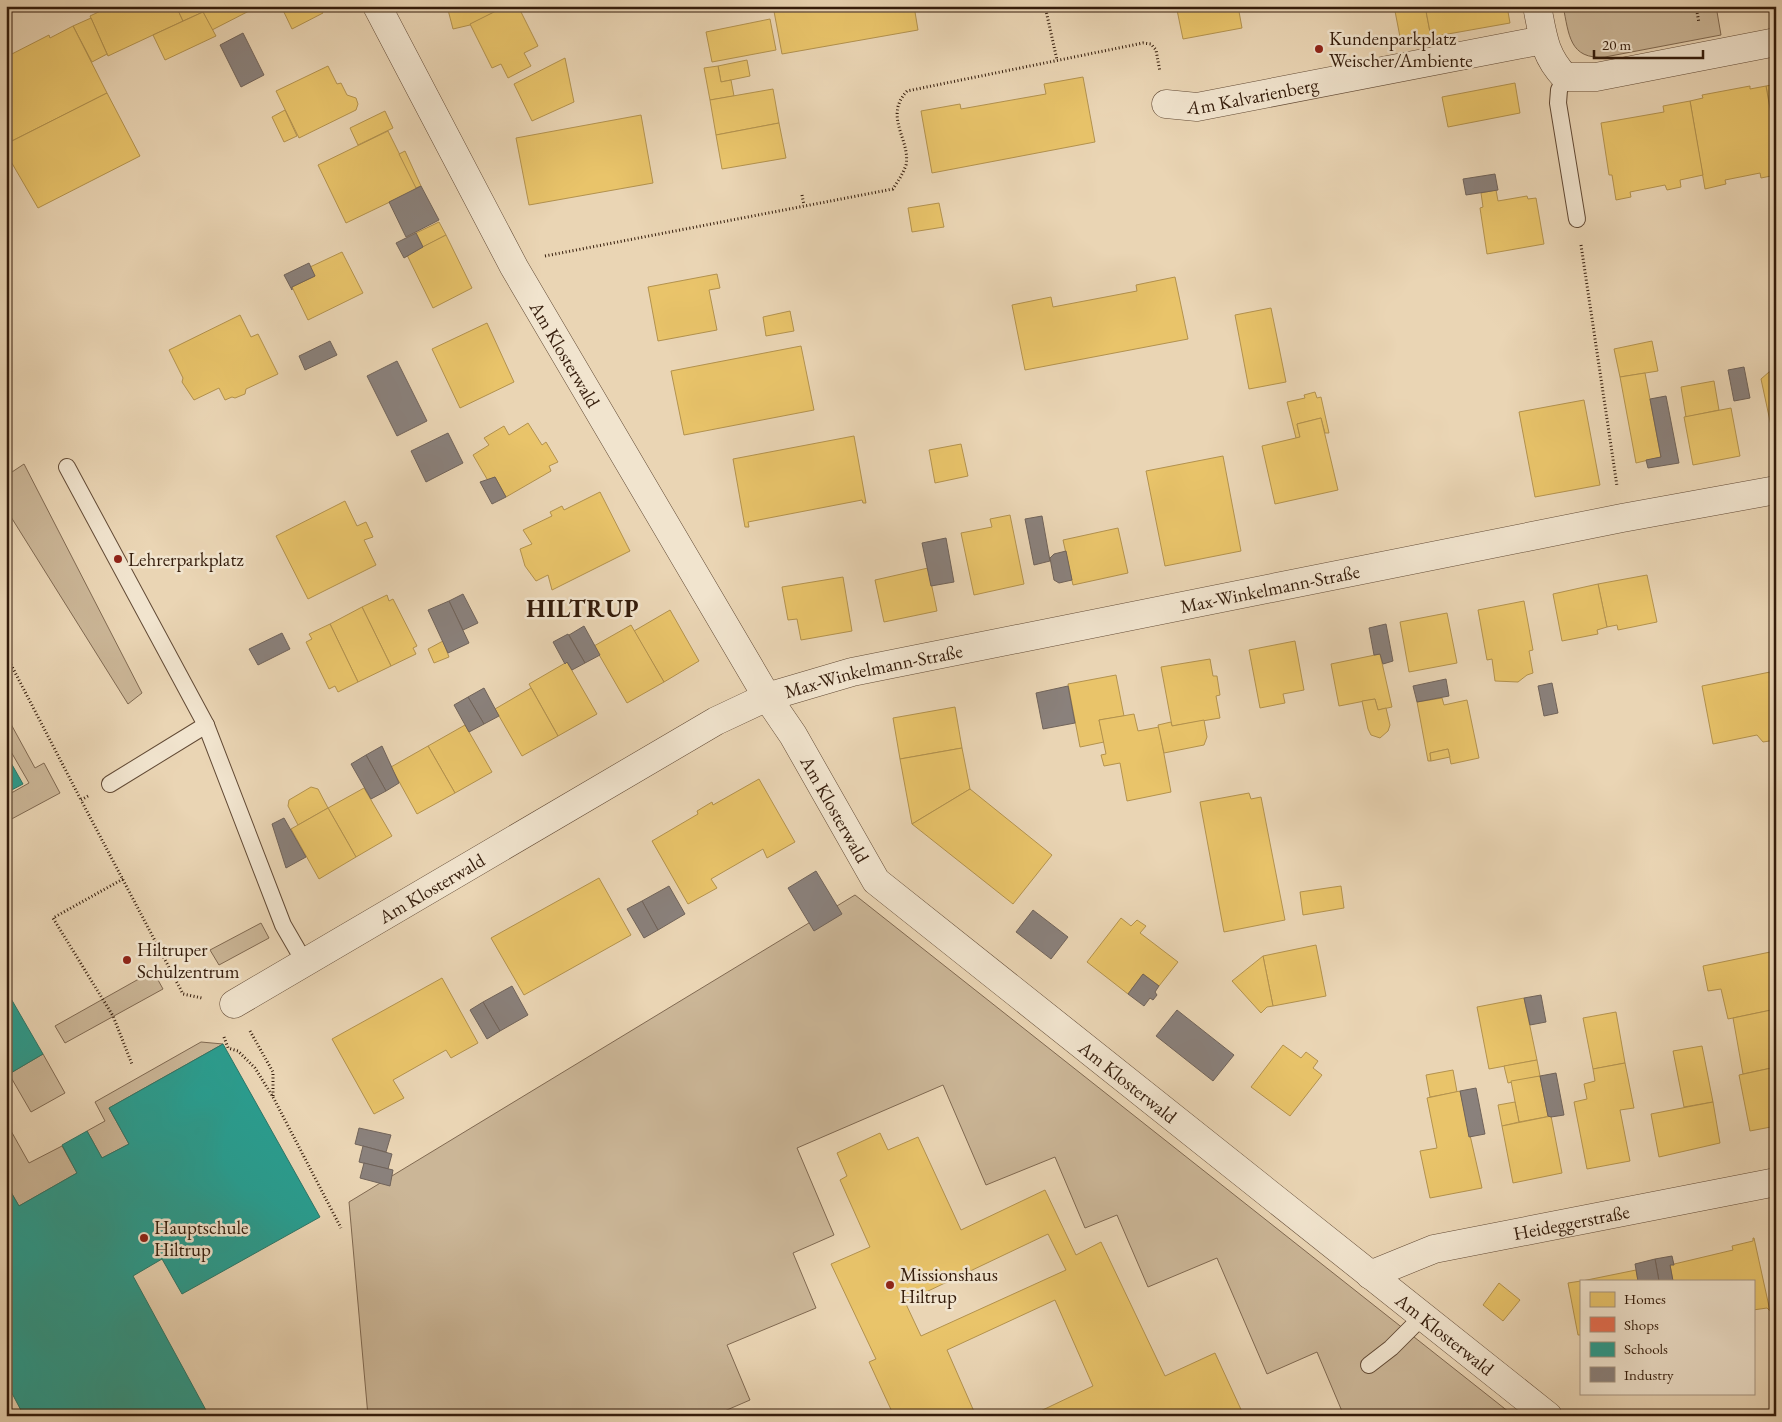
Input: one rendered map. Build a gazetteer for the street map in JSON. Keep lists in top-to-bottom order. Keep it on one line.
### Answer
{"streets":{"street":["Am Kalvarienberg","Am Klosterwald","Max-Winkelmann-Straße","Heideggerstraße"]},"crossings":[["Am Klosterwald","Max-Winkelmann-Straße"],["Am Klosterwald","Heideggerstraße"]],"districts":["HILTRUP"],"places":["Kundenparkplatz Weischer/Ambiente","Lehrerparkplatz","Hiltruper Schulzentrum","Hauptschule Hiltrup","Missionshaus Hiltrup"],"legend":["Homes","Shops","Schools","Industry"],"scale_bar":"20 m"}
